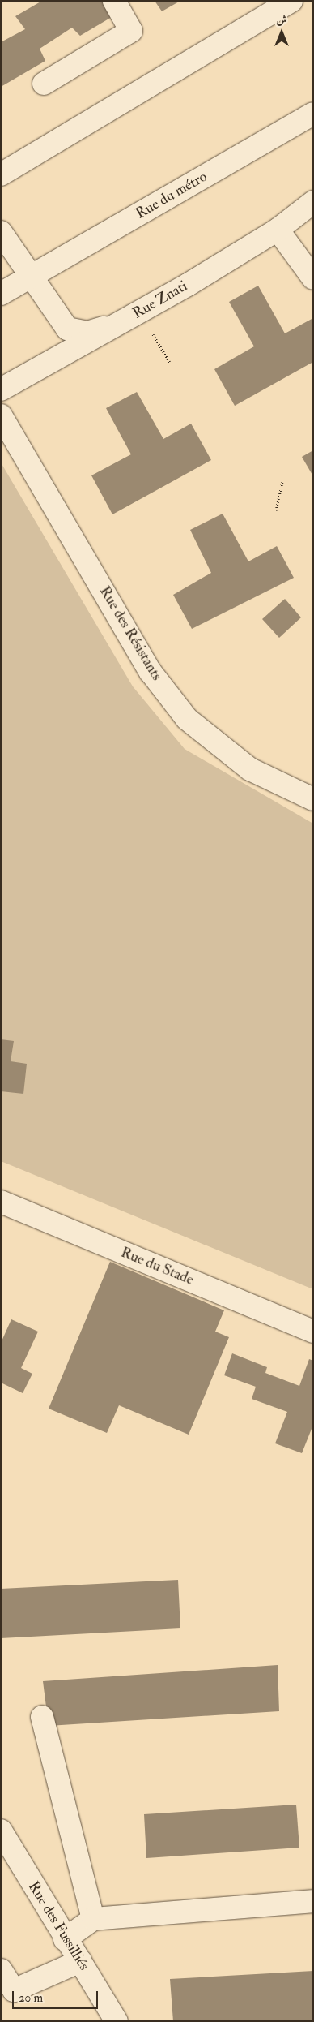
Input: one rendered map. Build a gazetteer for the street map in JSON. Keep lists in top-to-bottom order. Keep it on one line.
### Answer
{"streets":{"street":["Rue du métro","Rue Znati","Rue des Résistants","Rue du Stade","Rue des Fussilliés"]},"scale_bar":"20 m","north":"top"}
